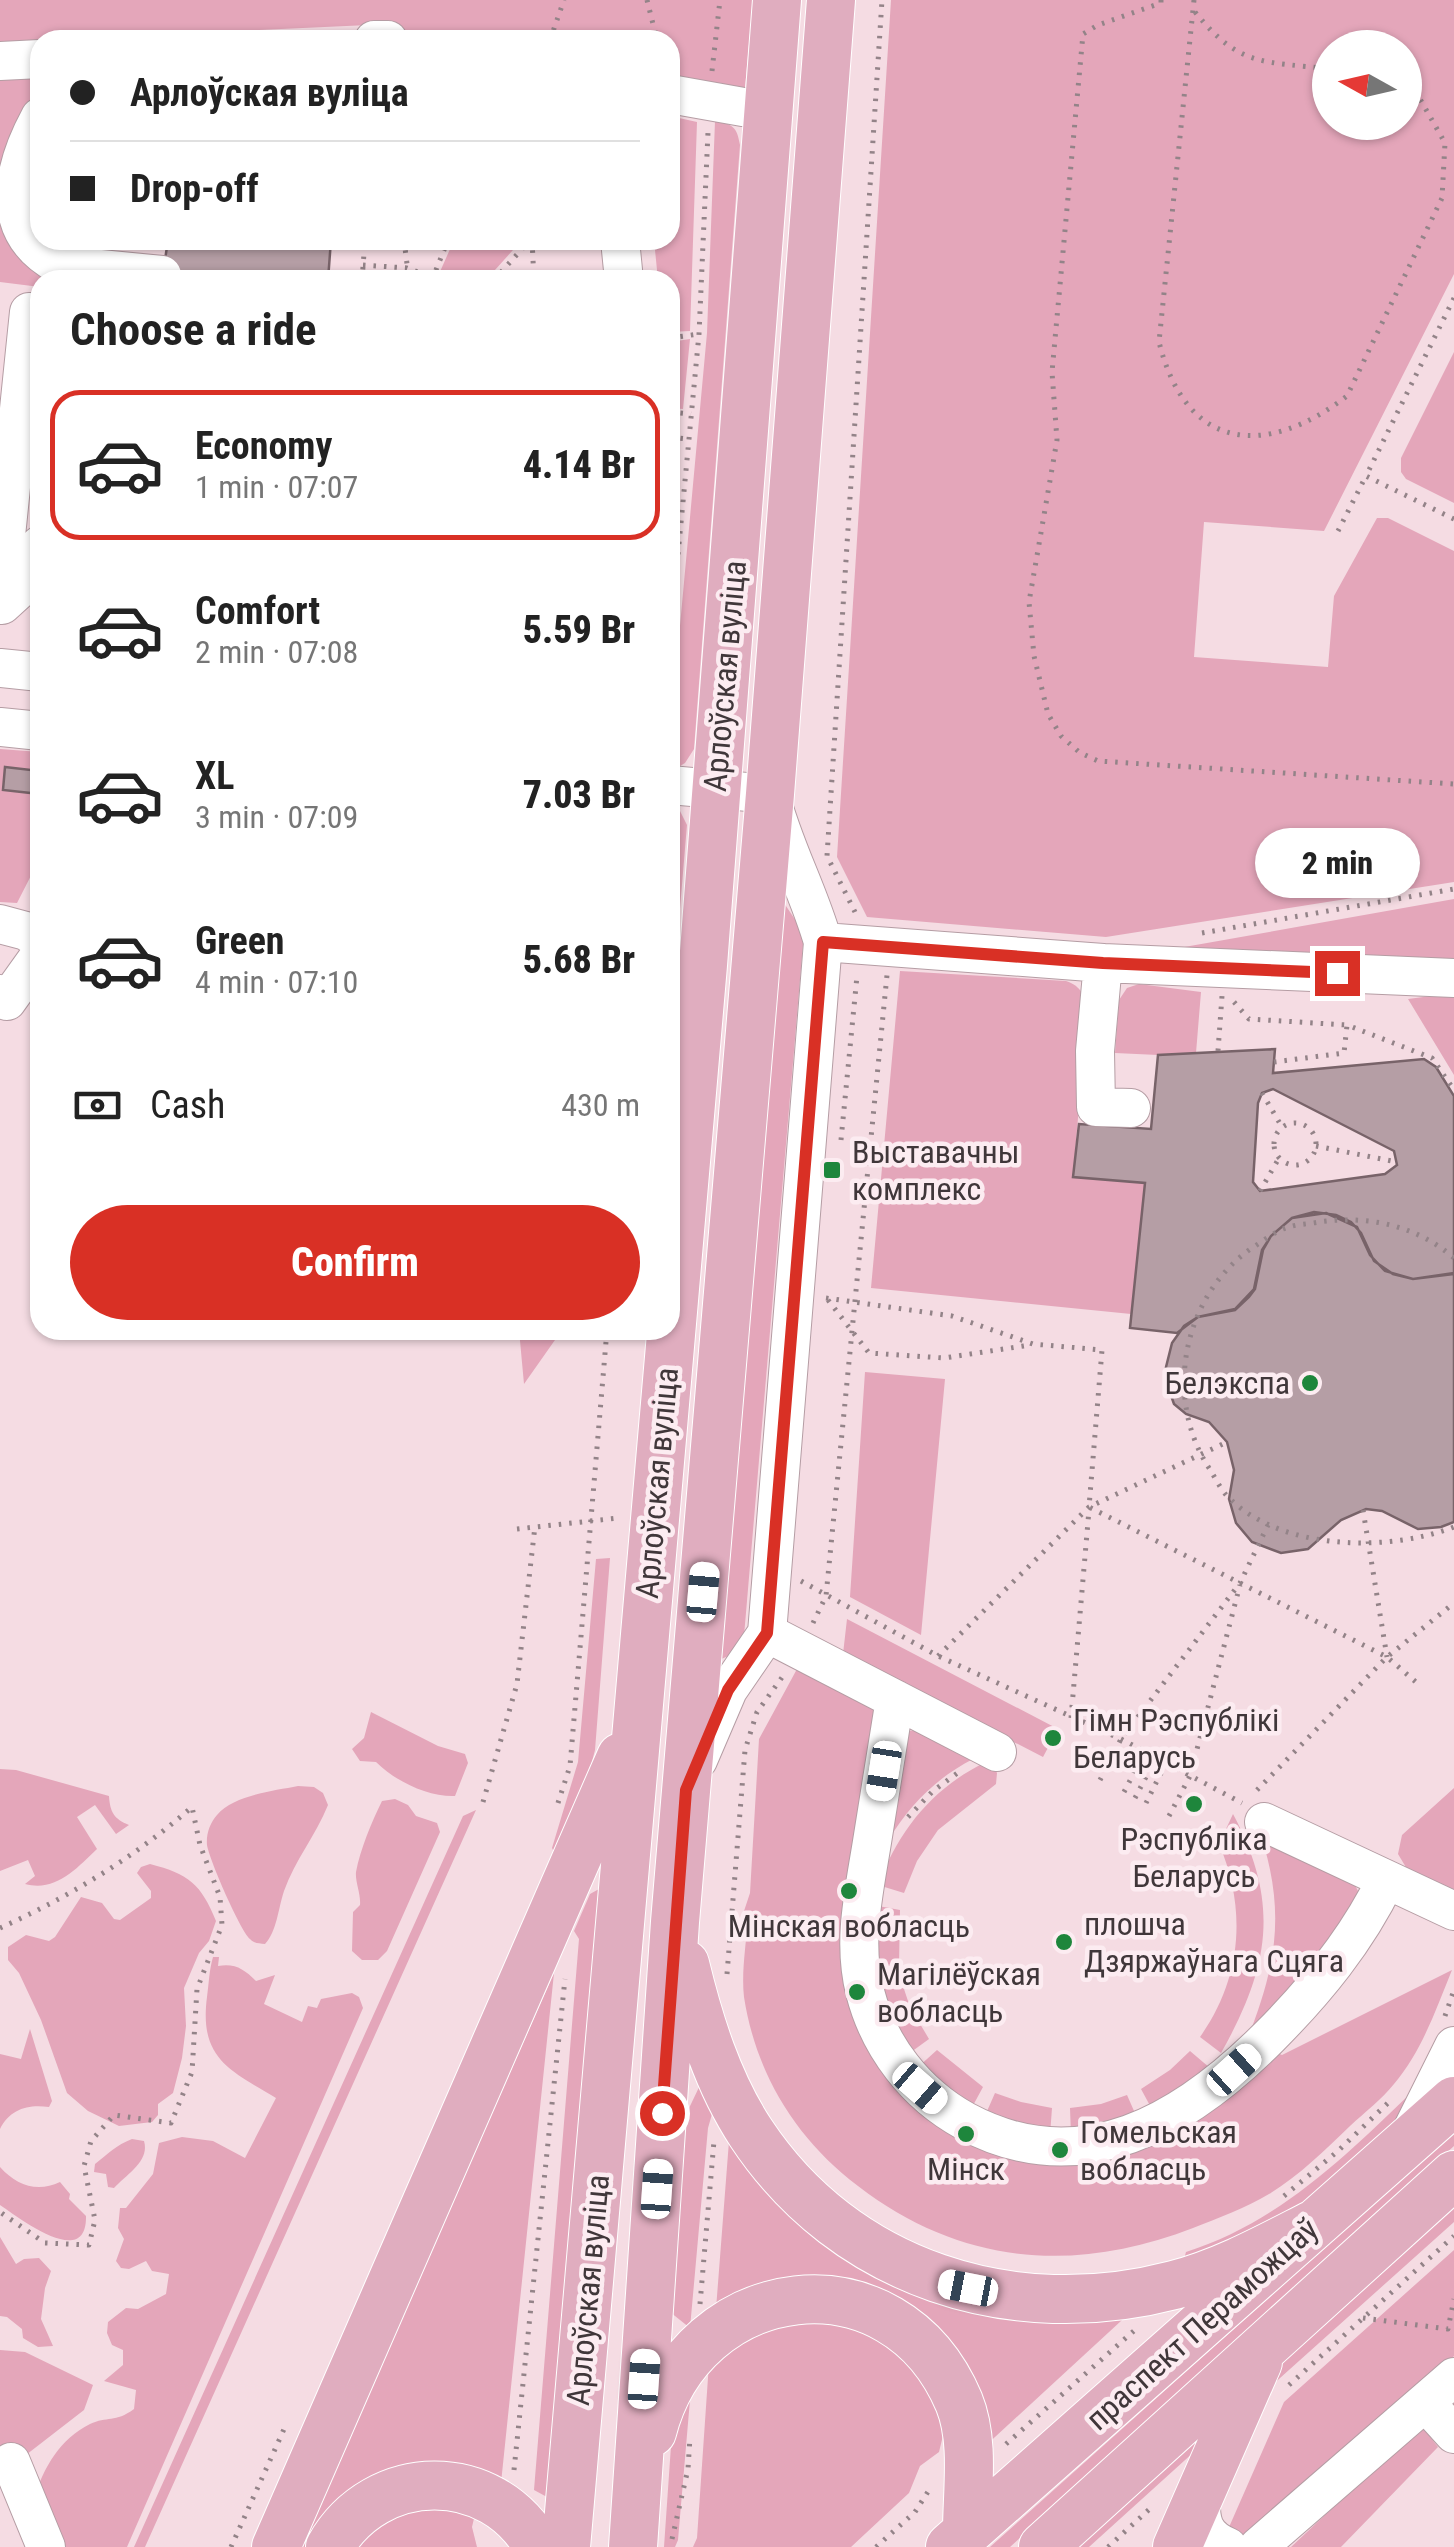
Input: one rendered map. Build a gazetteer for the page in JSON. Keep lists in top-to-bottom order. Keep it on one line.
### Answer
{"streets":{"main road":["Арлоўская вуліца","праспект Пераможцаў"]},"places":{"transit":["Выставачны комплекс"],"other":["Белэкспа","Гімн Рэспублікі Беларусь","Рэспубліка Беларусь","Мінская вобласць","плошча Дзяржаўнага Сцяга","Магілёўская вобласць","Мінск","Гомельская вобласць"]},"north":"left","page":{"banner":["Арлоўская вуліца","Drop-off"],"heading":"Choose a ride","list":[{"name":"Economy","note":"1 min · 07:07","value":"4.14 Br"},{"name":"Comfort","note":"2 min · 07:08","value":"5.59 Br"},{"name":"XL","note":"3 min · 07:09","value":"7.03 Br"},{"name":"Green","note":"4 min · 07:10","value":"5.68 Br"}],"bubble":"2 min","pay":["Cash","430 m"],"buttons":"Confirm"}}
